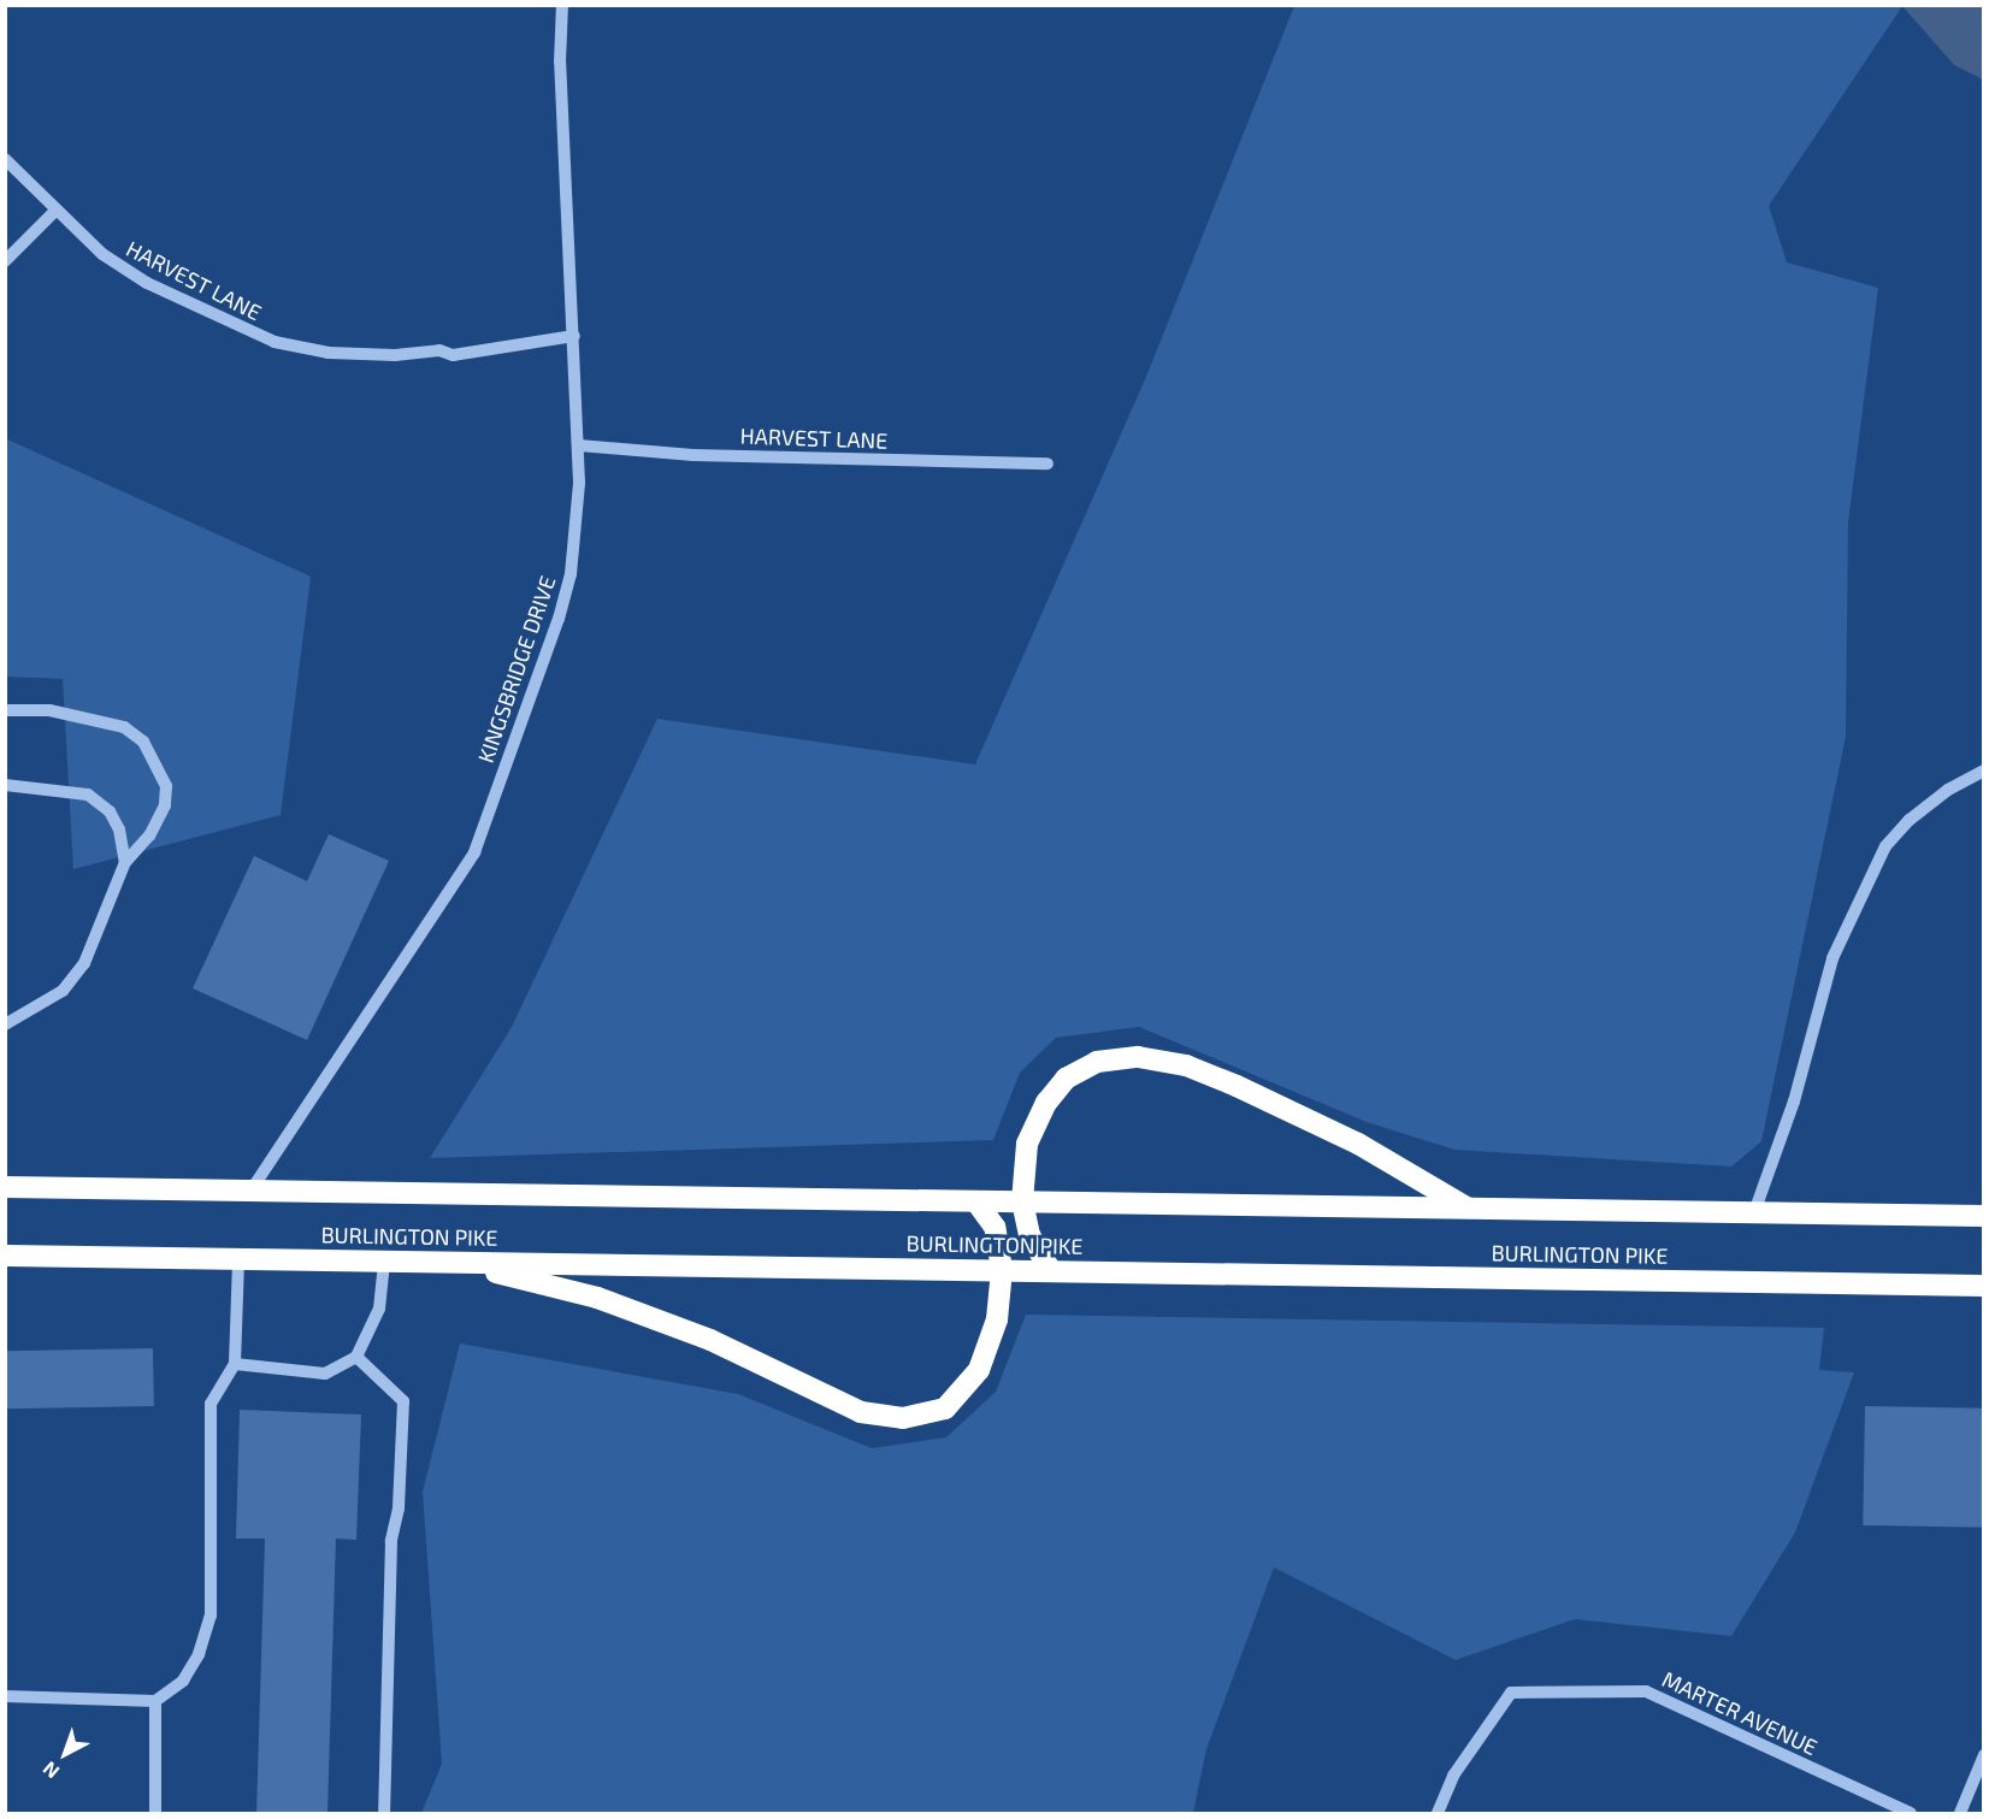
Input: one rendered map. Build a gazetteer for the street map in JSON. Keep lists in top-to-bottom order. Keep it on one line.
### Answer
{"streets":{"highway":["BURLINGTON PIKE"],"street":["HARVEST LANE","KINGSBRIDGE DRIVE","MARTER AVENUE"]},"crossings":[["HARVEST LANE","KINGSBRIDGE DRIVE"],["KINGSBRIDGE DRIVE","BURLINGTON PIKE"]],"north":"bottom left"}
